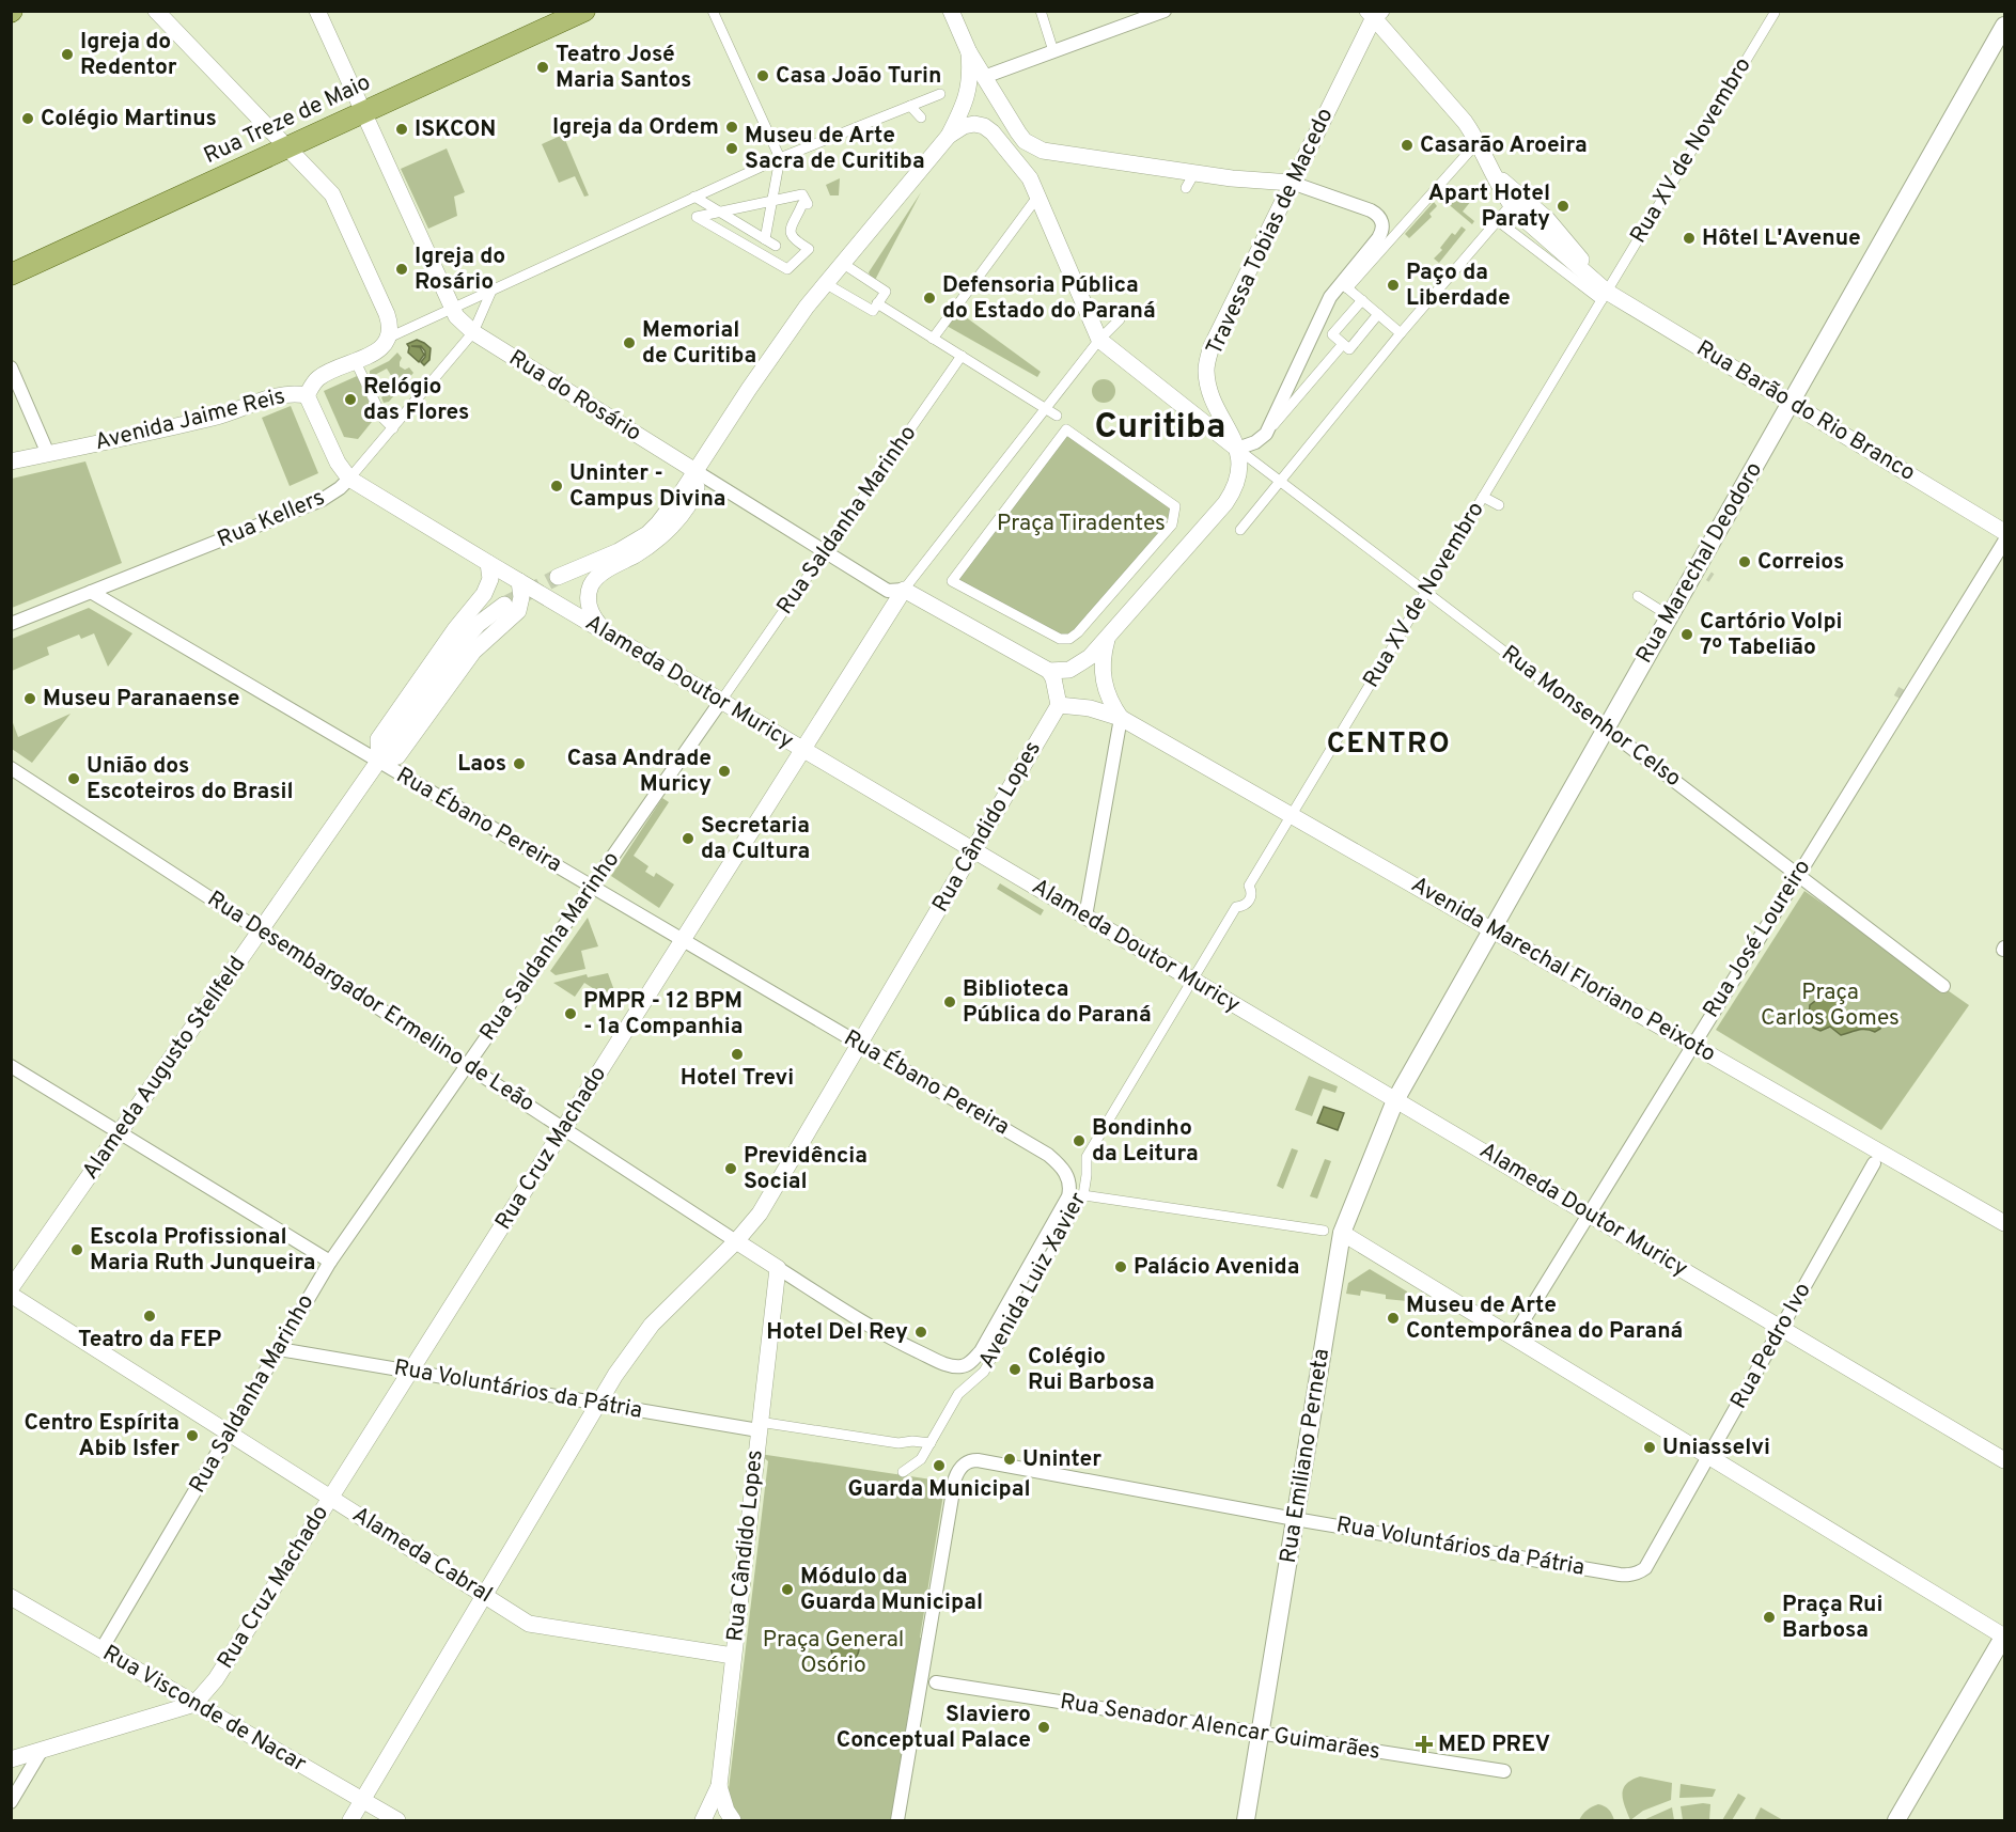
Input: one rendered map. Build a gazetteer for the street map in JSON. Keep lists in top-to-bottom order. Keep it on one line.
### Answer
{"streets":{"main road":["Rua Treze de Maio","Rua Marechal Deodoro","Rua Emiliano Perneta"],"street":["Rua XV de Novembro","Travessa Tobias de Macedo","Rua do Rosário","Rua Barão do Rio Branco","Avenida Jaime Reis","Rua Kellers","Rua Saldanha Marinho","Alameda Doutor Muricy","Rua Monsenhor Celso","Rua Ébano Pereira","Rua Cândido Lopes","Rua José Loureiro","Avenida Marechal Floriano Peixoto","Rua Desembargador Ermelino de Leão","Alameda Augusto Stellfeld","Rua Cruz Machado","Avenida Luiz Xavier","Rua Pedro Ivo","Rua Voluntários da Pátria","Alameda Cabral","Rua Visconde de Nacar","Rua Senador Alencar Guimarães"]},"crossings":[["Rua Treze de Maio","Rua do Rosário"],["Rua XV de Novembro","Rua Barão do Rio Branco"],["Rua XV de Novembro","Alameda Doutor Muricy"],["Rua XV de Novembro","Rua Monsenhor Celso"],["Rua XV de Novembro","Avenida Marechal Floriano Peixoto"],["Rua XV de Novembro","Avenida Luiz Xavier"],["Travessa Tobias de Macedo","Rua Monsenhor Celso"],["Rua do Rosário","Rua Kellers"],["Rua do Rosário","Rua Saldanha Marinho"],["Rua do Rosário","Rua Cruz Machado"],["Rua Barão do Rio Branco","Rua Marechal Deodoro"],["Avenida Jaime Reis","Alameda Doutor Muricy"],["Rua Kellers","Alameda Doutor Muricy"],["Rua Kellers","Rua Ébano Pereira"],["Rua Saldanha Marinho","Alameda Doutor Muricy"],["Rua Saldanha Marinho","Rua Ébano Pereira"],["Rua Saldanha Marinho","Rua Desembargador Ermelino de Leão"],["Rua Saldanha Marinho","Rua Voluntários da Pátria"],["Rua Saldanha Marinho","Alameda Cabral"],["Rua Saldanha Marinho","Rua Visconde de Nacar"],["Rua Marechal Deodoro","Alameda Doutor Muricy"],["Rua Marechal Deodoro","Rua Monsenhor Celso"],["Rua Marechal Deodoro","Avenida Marechal Floriano Peixoto"],["Rua Marechal Deodoro","Rua Emiliano Perneta"],["Alameda Doutor Muricy","Rua Cândido Lopes"],["Alameda Doutor Muricy","Rua José Loureiro"],["Alameda Doutor Muricy","Rua Cruz Machado"],["Alameda Doutor Muricy","Rua Pedro Ivo"],["Alameda Doutor Muricy","Rua Emiliano Perneta"],["Rua Monsenhor Celso","Rua José Loureiro"],["Rua Ébano Pereira","Rua Cândido Lopes"],["Rua Ébano Pereira","Alameda Augusto Stellfeld"],["Rua Ébano Pereira","Rua Cruz Machado"],["Rua Ébano Pereira","Avenida Luiz Xavier"],["Rua Cândido Lopes","Avenida Marechal Floriano Peixoto"],["Rua Cândido Lopes","Rua Desembargador Ermelino de Leão"],["Rua Cândido Lopes","Rua Voluntários da Pátria"],["Rua Cândido Lopes","Alameda Cabral"],["Rua Cândido Lopes","Rua Visconde de Nacar"],["Rua José Loureiro","Avenida Marechal Floriano Peixoto"],["Rua Desembargador Ermelino de Leão","Alameda Augusto Stellfeld"],["Rua Desembargador Ermelino de Leão","Rua Cruz Machado"],["Rua Desembargador Ermelino de Leão","Avenida Luiz Xavier"],["Rua Cruz Machado","Rua Voluntários da Pátria"],["Rua Cruz Machado","Alameda Cabral"],["Rua Cruz Machado","Rua Visconde de Nacar"],["Avenida Luiz Xavier","Rua Voluntários da Pátria"],["Rua Pedro Ivo","Rua Voluntários da Pátria"],["Rua Voluntários da Pátria","Rua Emiliano Perneta"],["Rua Emiliano Perneta","Rua Senador Alencar Guimarães"]],"districts":["Curitiba","CENTRO"],"parks":["Praça Tiradentes","Praça Carlos Gomes","Praça General Osório"],"places":{"other":["Igreja do Redentor","Teatro José Maria Santos","Casa João Turin","Colégio Martinus","Igreja da Ordem","ISKCON","Casarão Aroeira","Museu de Arte Sacra de Curitiba","Apart Hotel Paraty","Hôtel L'Avenue","Igreja do Rosário","Paço da Liberdade","Defensoria Pública do Estado do Paraná","Memorial de Curitiba","Relógio das Flores","Uninter - Campus Divina","Correios","Cartório Volpi 7º Tabelião","Museu Paranaense","Laos","Casa Andrade Muricy","União dos Escoteiros do Brasil","Secretaria da Cultura","Biblioteca Pública do Paraná","PMPR - 12 BPM - 1a Companhia","Hotel Trevi","Bondinho da Leitura","Previdência Social","Escola Profissional Maria Ruth Junqueira","Palácio Avenida","Teatro da FEP","Museu de Arte Contemporânea do Paraná","Hotel Del Rey","Colégio Rui Barbosa","Centro Espírita Abib Isfer","Uniasselvi","Uninter","Guarda Municipal","Módulo da Guarda Municipal","Praça Rui Barbosa","Slaviero Conceptual Palace"],"health":["MED PREV"]}}
